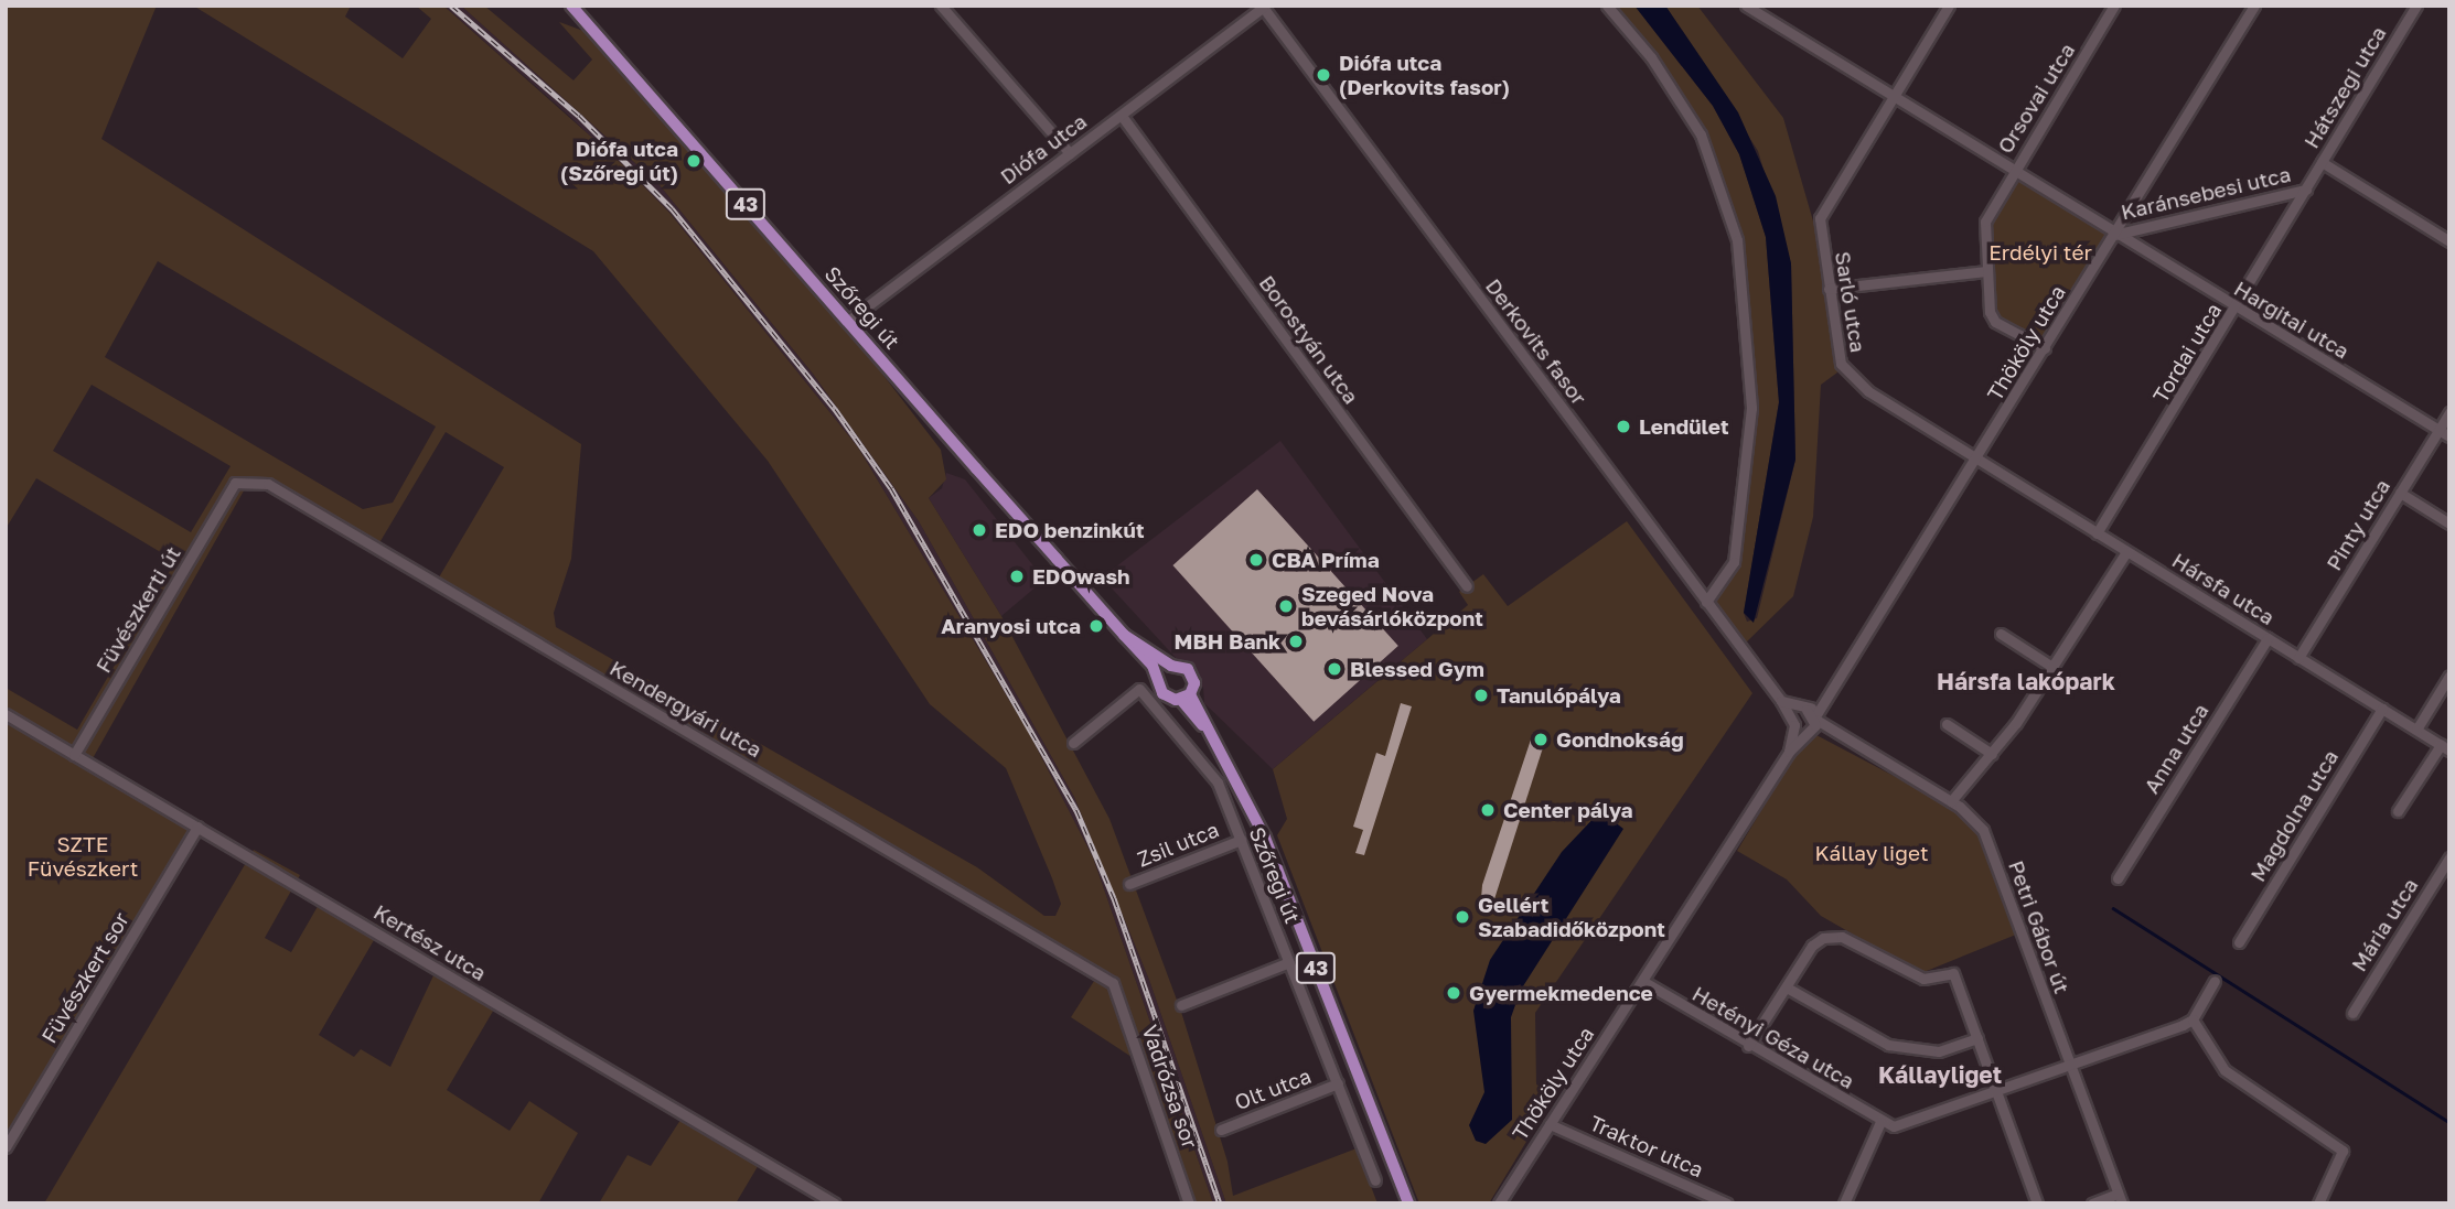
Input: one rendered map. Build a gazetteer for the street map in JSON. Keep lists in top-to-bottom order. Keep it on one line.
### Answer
{"streets":{"main road":["43","Szőregi út"],"street":["Hátszegi utca","Orsovai utca","Diófa utca","Karánsebesi utca","Sarló utca","Hargitai utca","Borostyán utca","Derkovits fasor","Thököly utca","Tordai utca","Pinty utca","Hársfa utca","Füvészkerti út","Kendergyári utca","Anna utca","Magdolna utca","Zsil utca","Mária utca","Petri Gábor út","Kertész utca","Füvészkert sor","Hetényi Géza utca","Vadrózsa sor","Olt utca","Traktor utca"]},"crossings":[["Hátszegi utca","Karánsebesi utca"],["Hátszegi utca","Tordai utca"],["Diófa utca","Szőregi út"],["Diófa utca","Borostyán utca"],["Diófa utca","Derkovits fasor"],["Karánsebesi utca","Hargitai utca"],["Karánsebesi utca","Thököly utca"],["Karánsebesi utca","Tordai utca"],["Sarló utca","Thököly utca"],["Sarló utca","Hársfa utca"],["Szőregi út","Zsil utca"],["Szőregi út","Olt utca"],["Hargitai utca","Thököly utca"],["Hargitai utca","Tordai utca"],["Hargitai utca","Pinty utca"],["Thököly utca","Hársfa utca"],["Thököly utca","Petri Gábor út"],["Thököly utca","Hetényi Géza utca"],["Thököly utca","Traktor utca"],["Tordai utca","Hársfa utca"],["Pinty utca","Hársfa utca"],["Hársfa utca","Anna utca"],["Hársfa utca","Magdolna utca"],["Füvészkerti út","Kendergyári utca"],["Füvészkerti út","Kertész utca"],["Kendergyári utca","Vadrózsa sor"],["Petri Gábor út","Hetényi Géza utca"],["Kertész utca","Füvészkert sor"]],"districts":["Hársfa lakópark","Kállayliget"],"parks":["Erdélyi tér","SZTE Füvészkert","Kállay liget"],"places":["Diófa utca (Derkovits fasor)","Diófa utca (Szőregi út)","Lendület","EDO benzinkút","CBA Príma","EDOwash","Szeged Nova bevásárlóközpont","Aranyosi utca","MBH Bank","Blessed Gym","Tanulópálya","Gondnokság","Center pálya","Gellért Szabadidőközpont","Gyermekmedence"]}
